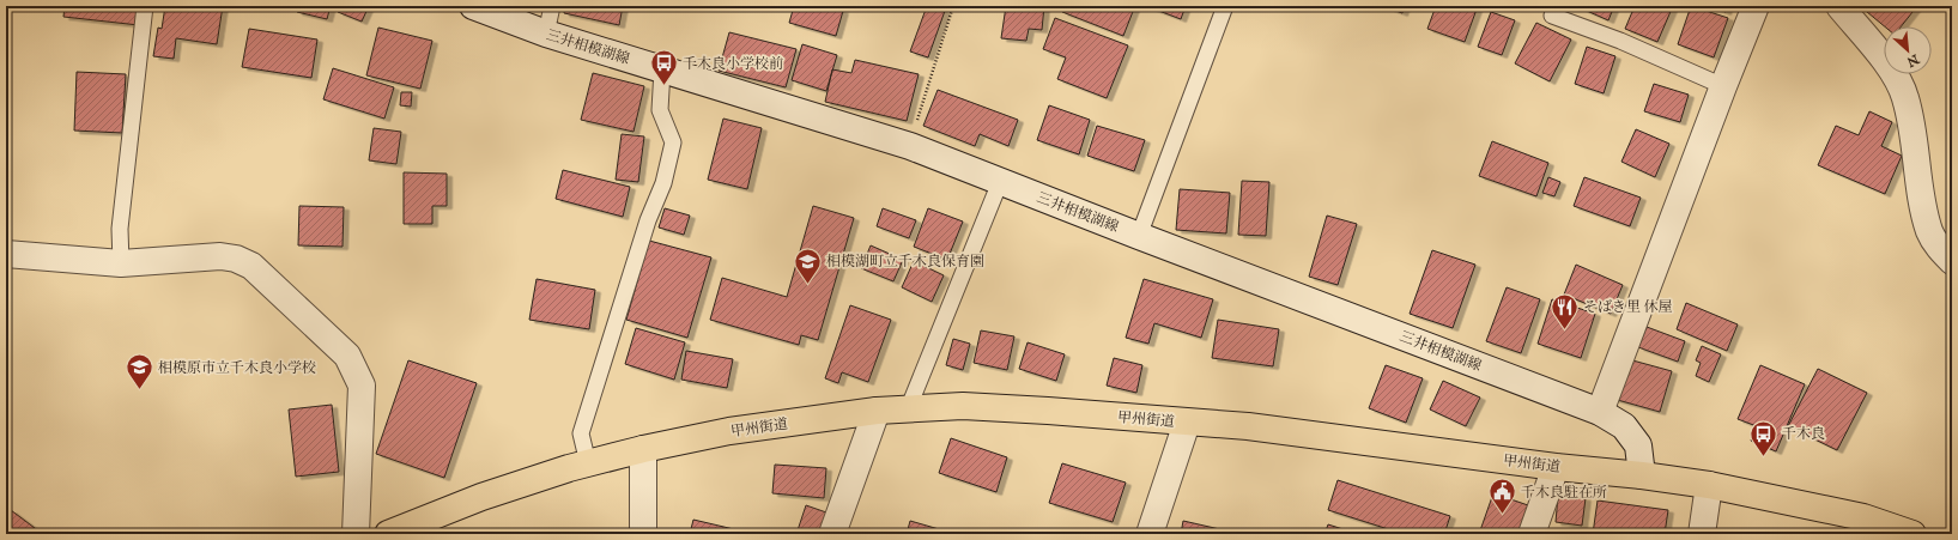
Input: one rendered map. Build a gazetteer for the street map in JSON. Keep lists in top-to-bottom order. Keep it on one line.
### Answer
{"streets":{"highway":["甲州街道"],"street":["三井相模湖線"]},"crossings":[["三井相模湖線","甲州街道"]],"places":{"bus stop":["千木良小学校前","千木良"],"school or university":["相模湖町立千木良保育園","相模原市立千木良小学校"],"restaurant":["そばき里 休屋"],"public building":["千木良駐在所"]},"north":"bottom right"}
